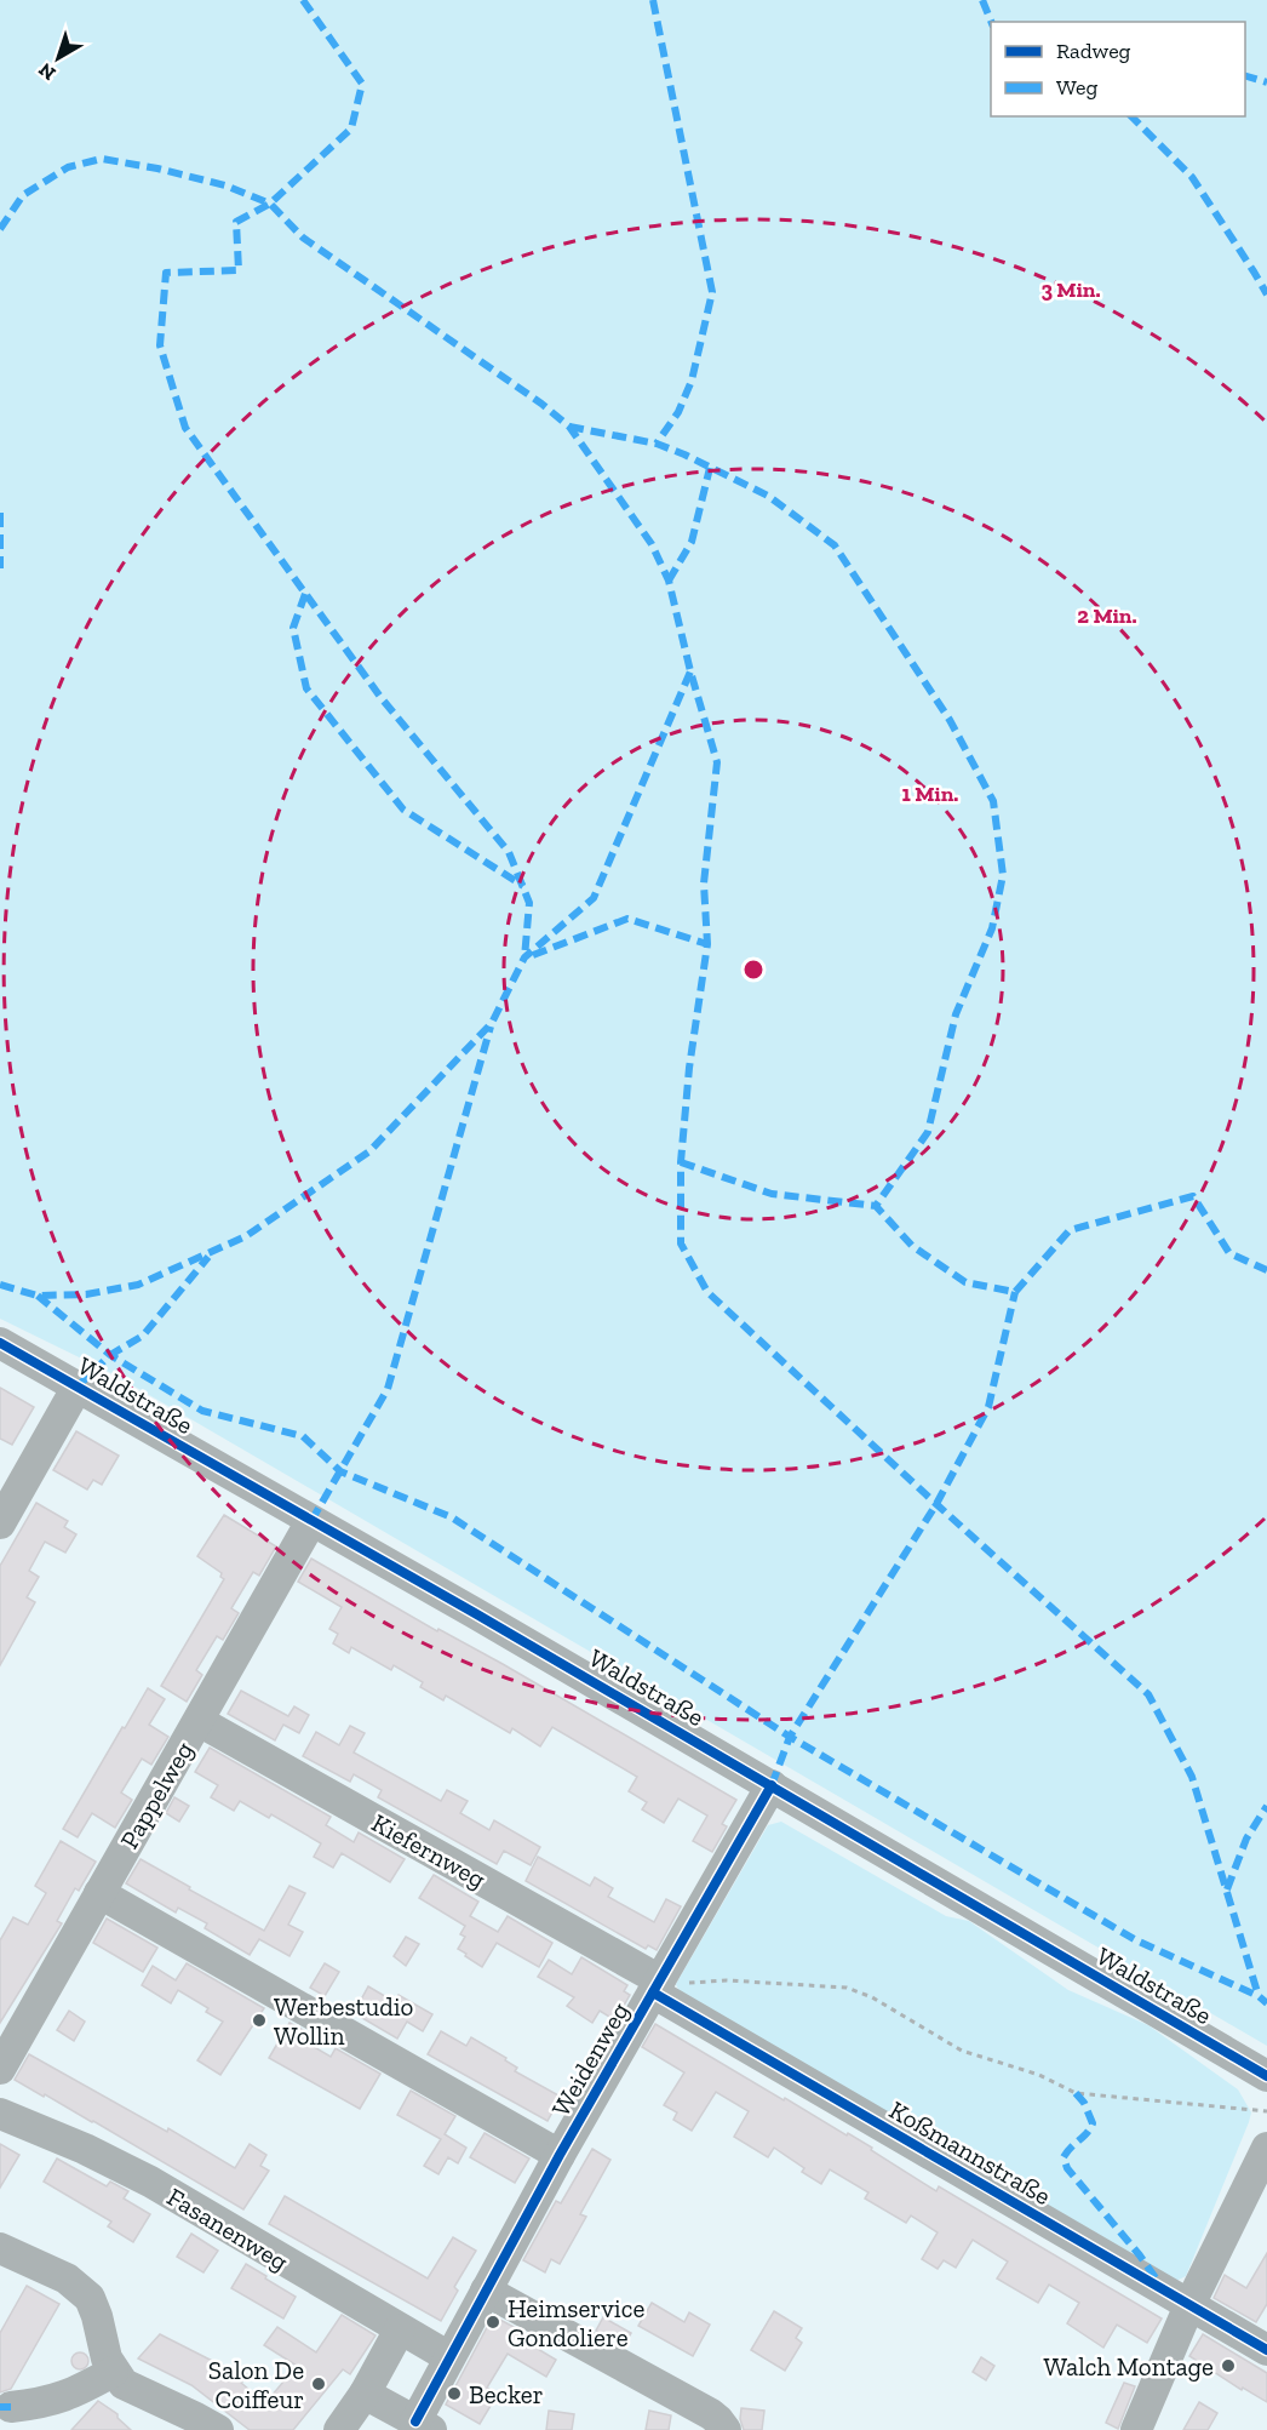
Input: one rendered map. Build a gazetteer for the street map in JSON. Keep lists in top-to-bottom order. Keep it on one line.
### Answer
{"streets":{"street":["Waldstraße","Pappelweg","Kiefernweg","Weidenweg","Koßmannstraße","Fasanenweg"]},"crossings":[["Waldstraße","Pappelweg"],["Waldstraße","Weidenweg"],["Pappelweg","Kiefernweg"],["Kiefernweg","Weidenweg"],["Kiefernweg","Koßmannstraße"],["Weidenweg","Koßmannstraße"],["Weidenweg","Fasanenweg"]],"places":["Werbestudio Wollin","Heimservice Gondoliere","Walch Montage","Salon De Coiffeur","Becker"],"legend":["Radweg","Weg"],"north":"bottom left","rings":["3 Min.","2 Min.","1 Min."]}
